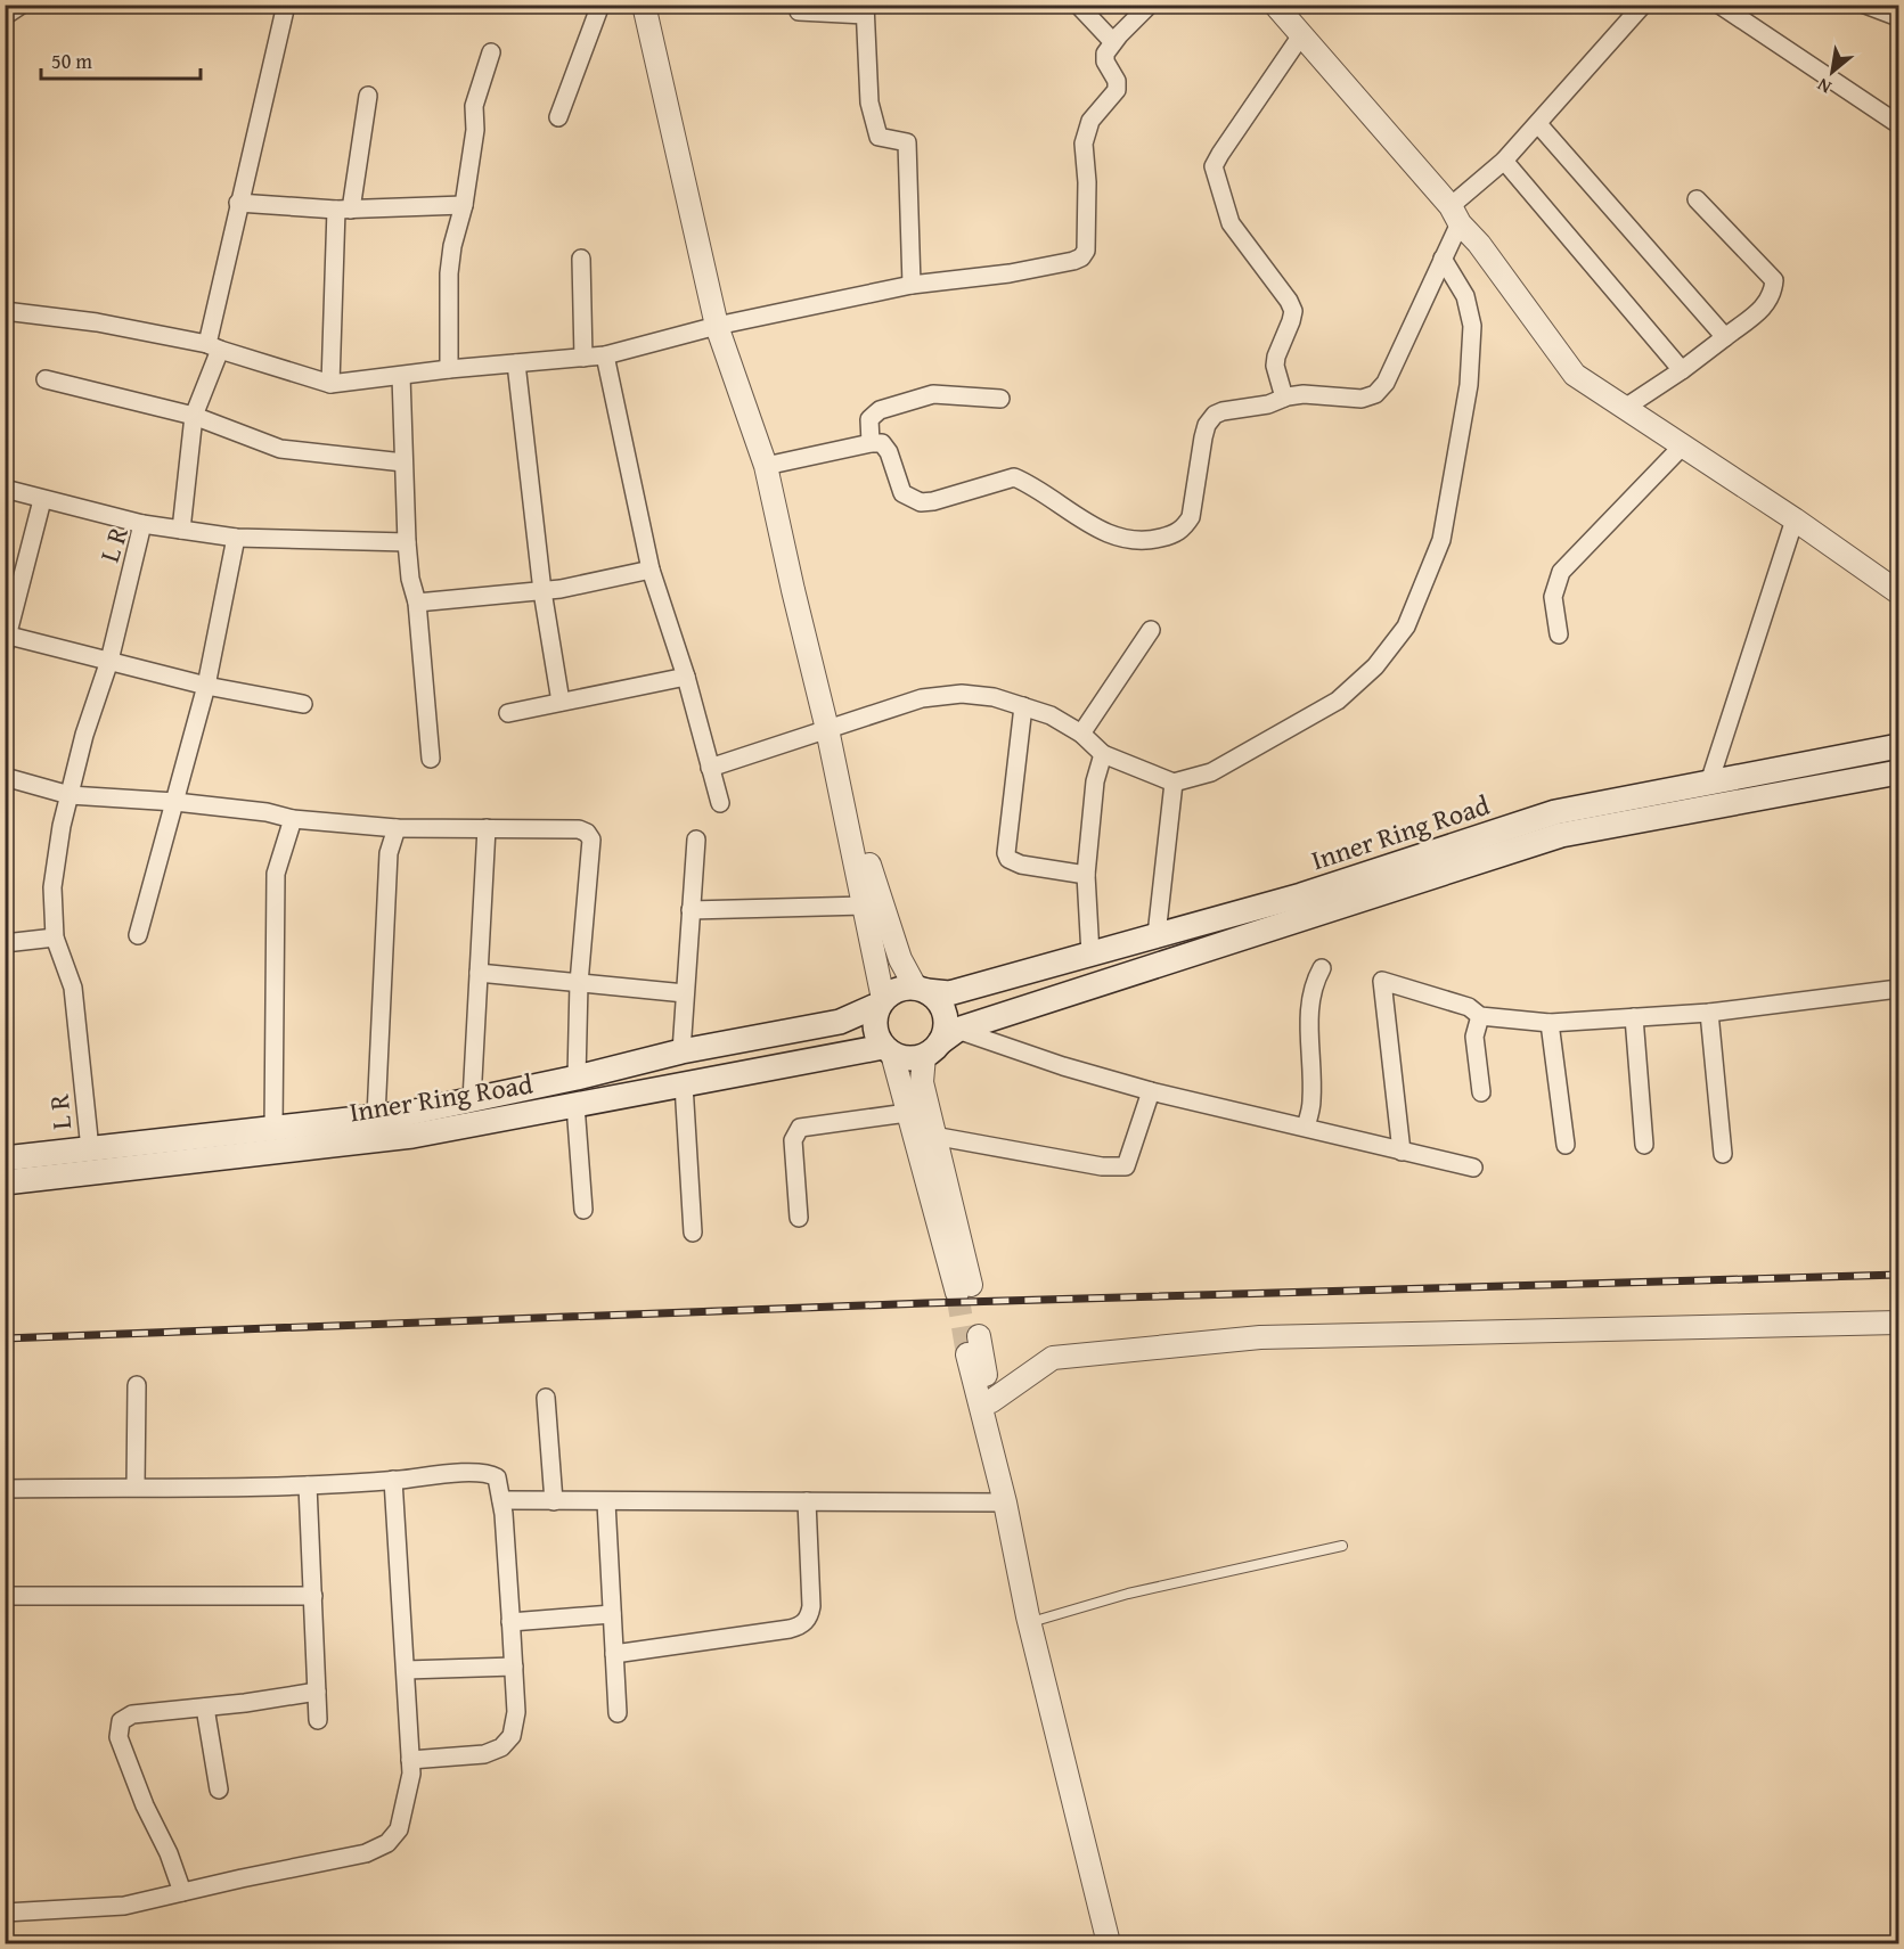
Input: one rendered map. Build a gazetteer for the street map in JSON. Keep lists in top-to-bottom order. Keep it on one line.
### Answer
{"streets":{"main road":["Inner Ring Road"],"street":["L R"]},"crossings":[["L R","Inner Ring Road"]],"scale_bar":"50 m","north":"bottom left"}
